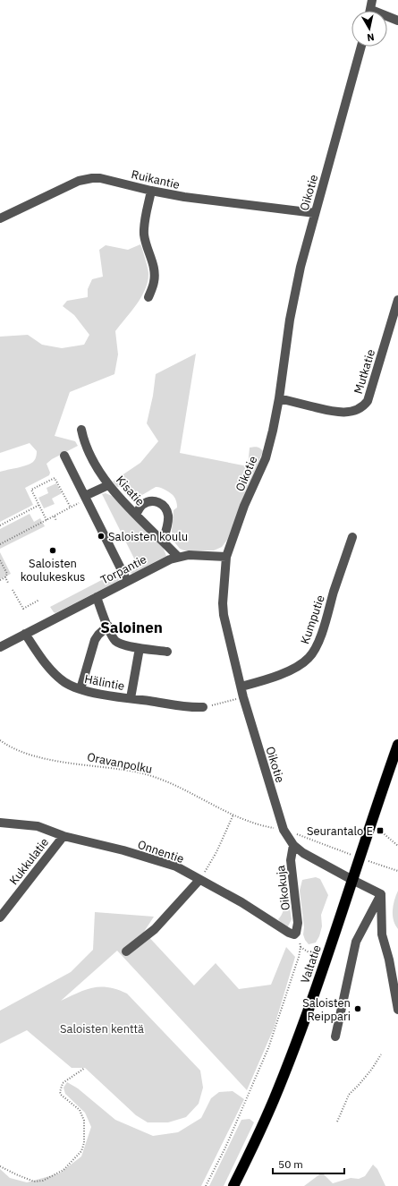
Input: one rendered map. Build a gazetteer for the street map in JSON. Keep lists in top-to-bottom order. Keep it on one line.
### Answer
{"streets":{"highway":["Valtatie"],"street":["Ruikantie","Oikotie","Mutkatie","Kisatie","Torpantie","Kumputie","Hälintie","Onnentie","Kukkulatie","Oikokuja"],"path":["Oravanpolku"]},"crossings":[["Ruikantie","Oikotie"],["Oikotie","Mutkatie"],["Oikotie","Torpantie"],["Oikotie","Kumputie"],["Oikotie","Oravanpolku"],["Oikotie","Oikokuja"],["Oikotie","Valtatie"],["Kisatie","Torpantie"],["Torpantie","Hälintie"],["Onnentie","Kukkulatie"],["Onnentie","Oikokuja"]],"districts":["Saloinen"],"parks":["Saloisten kenttä"],"places":{"other":["Saloisten koulu","Saloisten koulukeskus","Saloisten Reippari"],"transit":["Seurantalo E"]},"scale_bar":"50 m","north":"bottom"}
